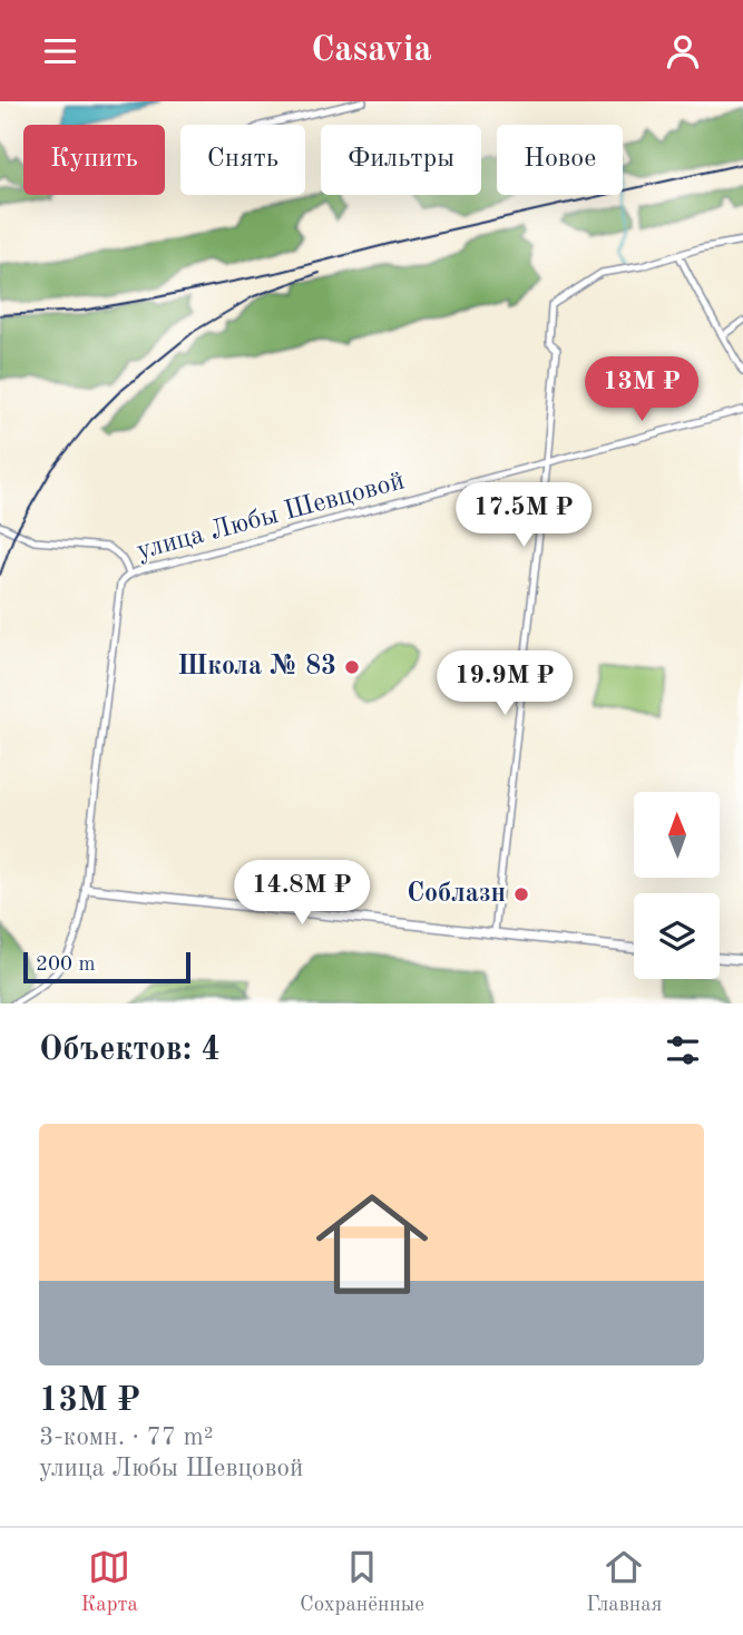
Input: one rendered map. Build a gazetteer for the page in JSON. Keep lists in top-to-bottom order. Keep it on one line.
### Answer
{"streets":{"street":["улица Любы Шевцовой"]},"places":["Школа № 83","Соблазн"],"scale_bar":"200 m","north":"top","page":{"header":"Casavia","chip":["Купить","Снять","Фильтры","Новое"],"price":["13M ₽","17.5M ₽","19.9M ₽","14.8M ₽"],"scale":"200 m","heading":"Объектов: 4","list":[{"name":"13M ₽","note":"3-комн. · 77 m² · улица Любы Шевцовой"}],"tabs":["Карта","Сохранённые","Главная"]}}
